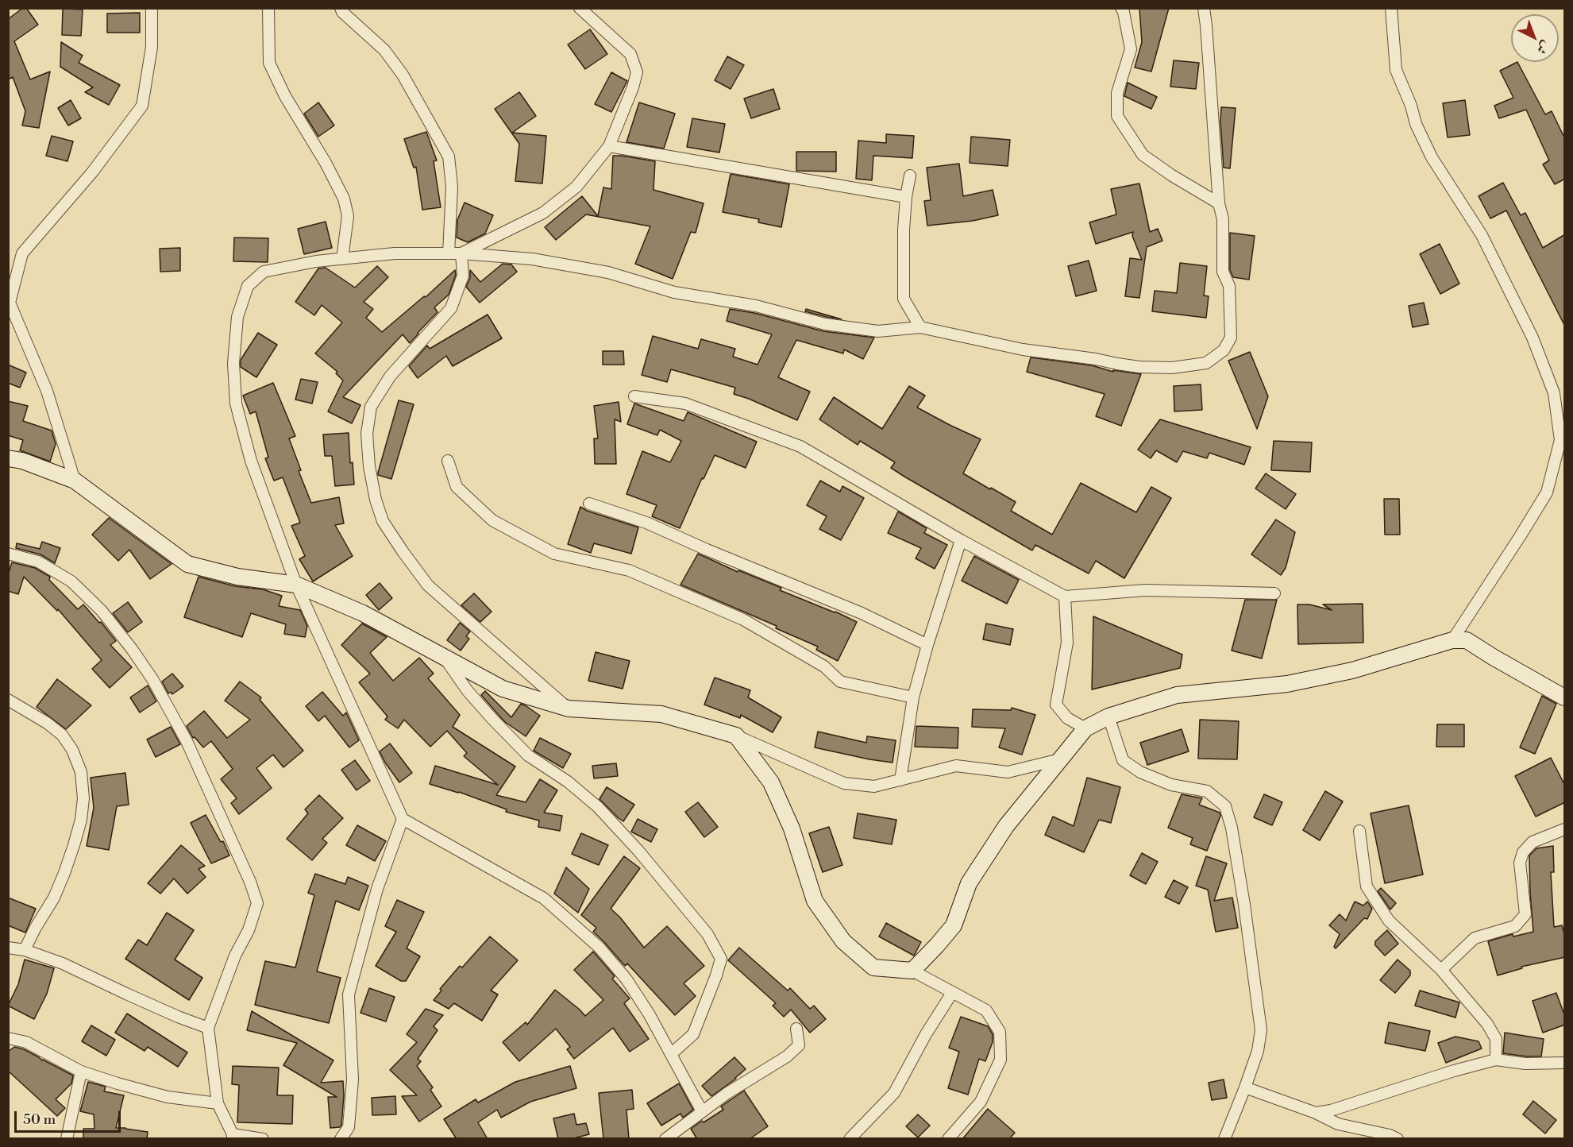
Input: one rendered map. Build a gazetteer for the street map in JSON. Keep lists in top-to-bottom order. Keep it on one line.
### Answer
{"scale_bar":"50 m","north":"bottom right"}
